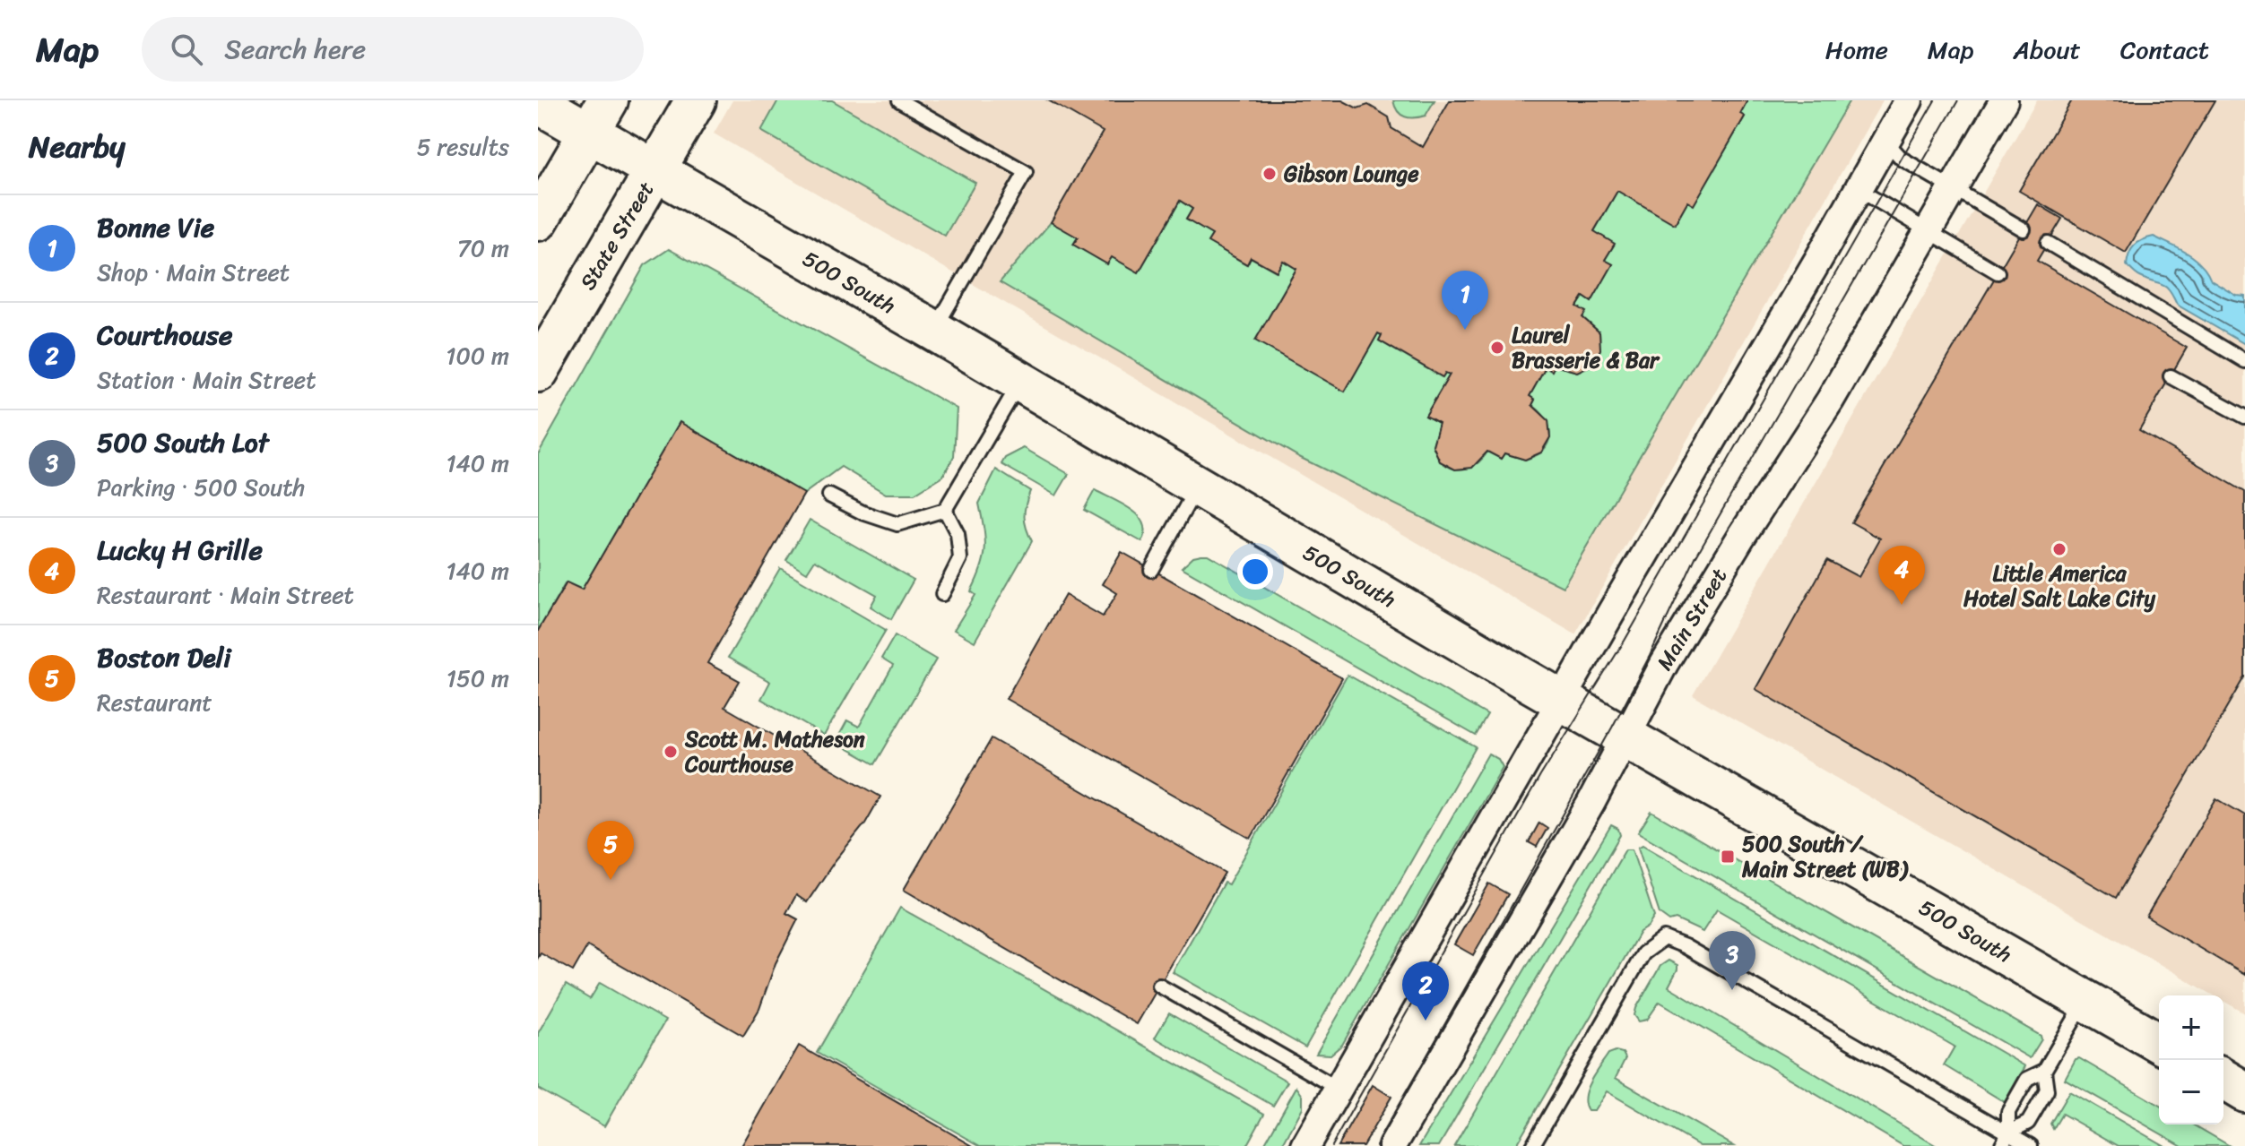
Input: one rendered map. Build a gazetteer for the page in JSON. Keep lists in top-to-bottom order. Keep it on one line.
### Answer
{"streets":{"main road":["State Street","500 South"],"street":["Main Street"]},"crossings":[["State Street","500 South"],["500 South","Main Street"]],"places":{"other":["Gibson Lounge","Laurel Brasserie & Bar","Little America Hotel Salt Lake City","Scott M. Matheson Courthouse"],"transit":["500 South / Main Street (WB)"]},"page":{"header":"Map","search":"Search here","nav":["Home","Map","About","Contact"],"heading":["Nearby","5 results"],"list":[{"mark":"1","name":"Bonne Vie","note":"Shop · Main Street","value":"70 m"},{"mark":"2","name":"Courthouse","note":"Station · Main Street","value":"100 m"},{"mark":"3","name":"500 South Lot","note":"Parking · 500 South","value":"140 m"},{"mark":"4","name":"Lucky H Grille","note":"Restaurant · Main Street","value":"140 m"},{"mark":"5","name":"Boston Deli","note":"Restaurant","value":"150 m"}],"pins":["1","4","5","3","2"],"map_buttons":["+","−"]}}
